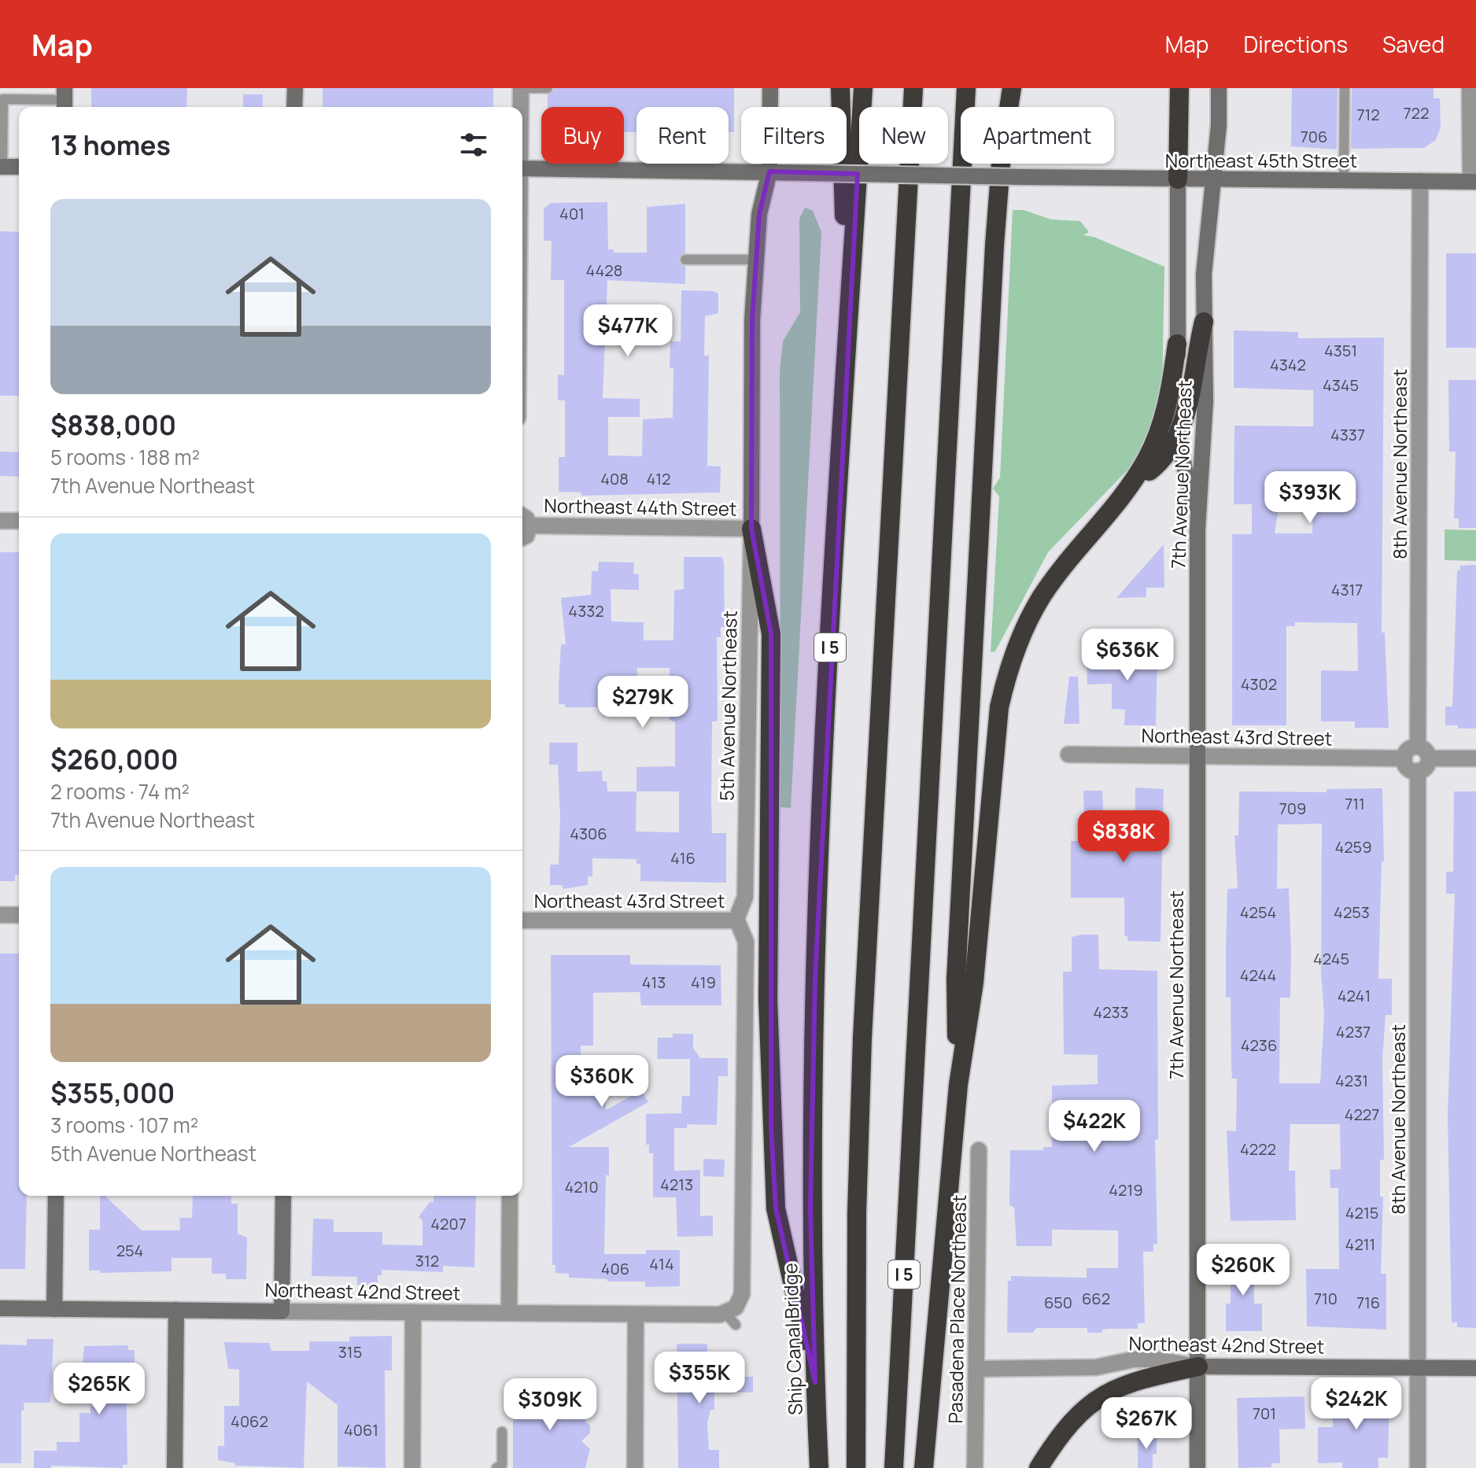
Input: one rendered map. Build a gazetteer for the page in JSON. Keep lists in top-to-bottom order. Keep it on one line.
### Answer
{"streets":{"highway":["I 5","Ship Canal Bridge"],"main road":["Northeast 45th Street","7th Avenue Northeast","5th Avenue Northeast","Northeast 42nd Street"],"street":["8th Avenue Northeast","Northeast 44th Street","Northeast 43rd Street","Pasadena Place Northeast"]},"crossings":[["Northeast 45th Street","8th Avenue Northeast"],["Northeast 45th Street","7th Avenue Northeast"],["Northeast 45th Street","5th Avenue Northeast"],["8th Avenue Northeast","Northeast 43rd Street"],["8th Avenue Northeast","Northeast 42nd Street"],["7th Avenue Northeast","Northeast 43rd Street"],["7th Avenue Northeast","Northeast 42nd Street"],["Northeast 44th Street","5th Avenue Northeast"],["I 5","Ship Canal Bridge"],["5th Avenue Northeast","Northeast 43rd Street"],["5th Avenue Northeast","Northeast 42nd Street"],["Northeast 43rd Street","Northeast 42nd Street"],["Northeast 42nd Street","Pasadena Place Northeast"]],"house_numbers":["722","712","706","401","4428","4351","4342","4345","4337","408","412","4317","4332","4302","711","709","4306","4259","416","4254","4253","4245","4244","413","419","4241","4233","4237","4236","4231","4227","4222","4213","4210","4219","4215","4207","4211","254","312","414","406","662","710","650","716","315","701","4062","4061"],"page":{"header":"Map","nav":["Map","Directions","Saved"],"chip":["Buy","Rent","Filters","New","Apartment"],"heading":"13 homes","list":[{"name":"$838,000","note":"5 rooms · 188 m² · 7th Avenue Northeast"},{"name":"$260,000","note":"2 rooms · 74 m² · 7th Avenue Northeast"},{"name":"$355,000","note":"3 rooms · 107 m² · 5th Avenue Northeast"}],"price":["$477K","$393K","$636K","$279K","$838K","$360K","$422K","$260K","$355K","$265K","$242K","$309K","$267K"]}}
